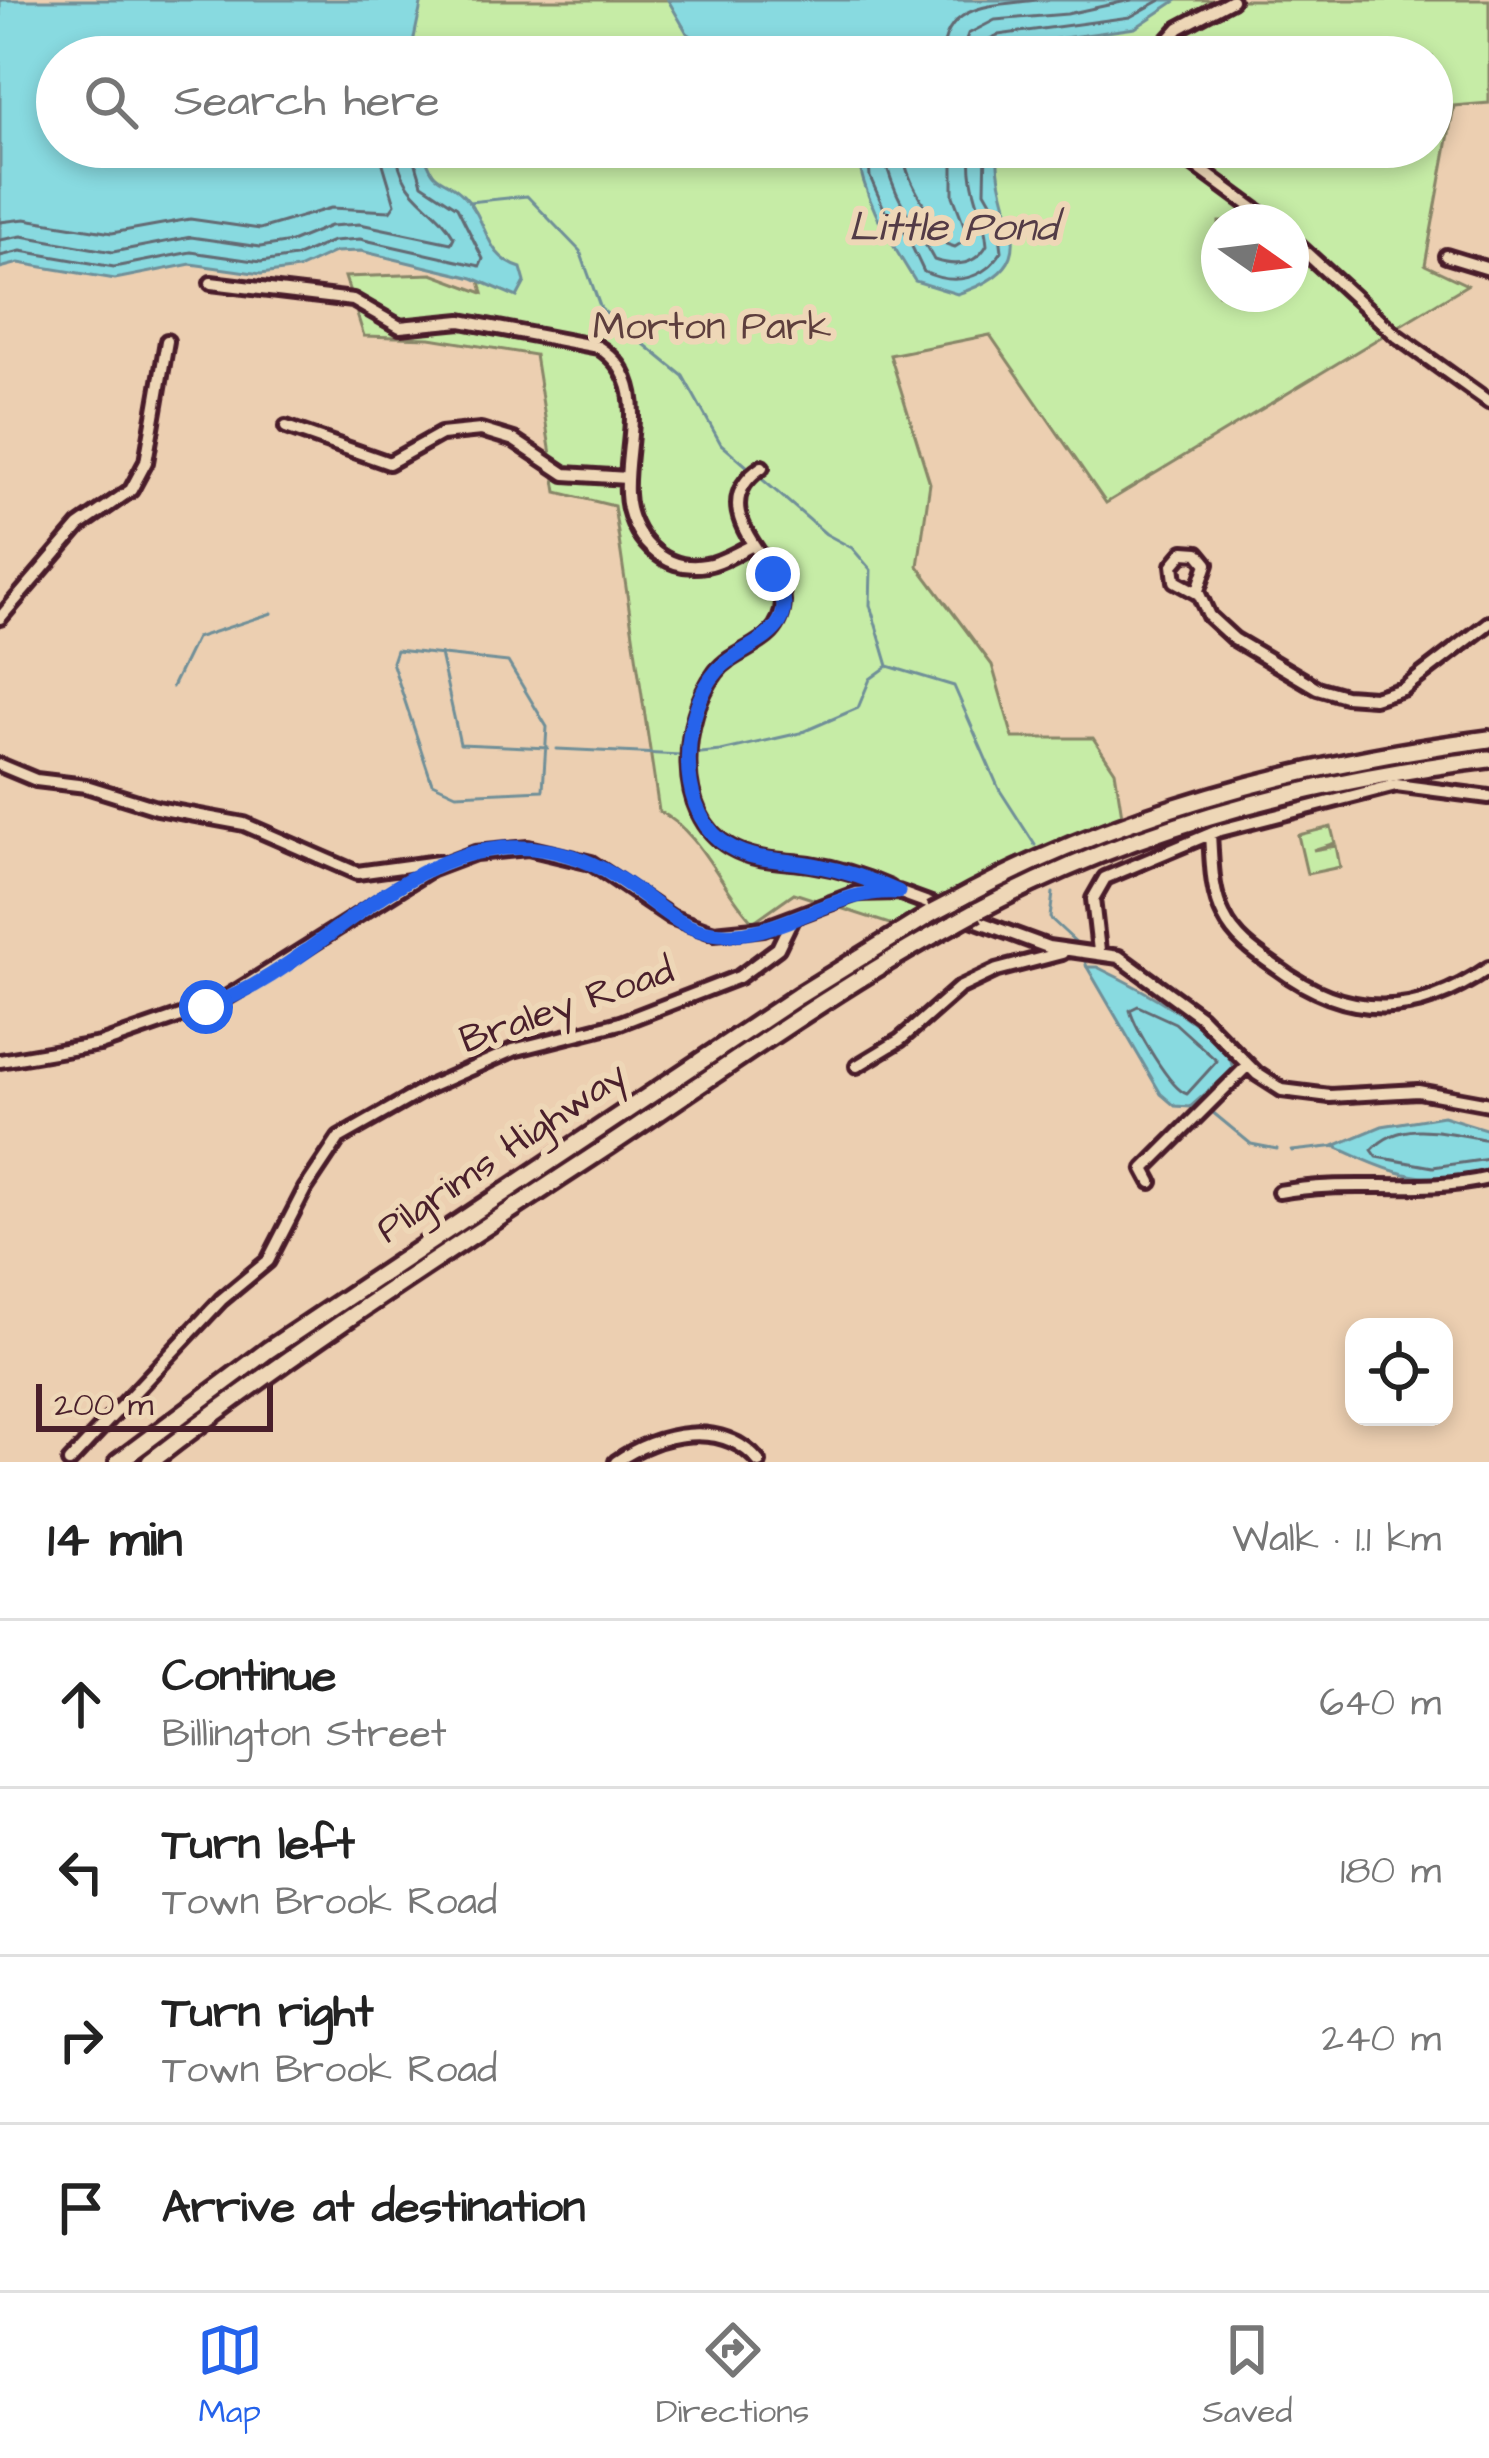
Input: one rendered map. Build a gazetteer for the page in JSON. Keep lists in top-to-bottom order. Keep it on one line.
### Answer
{"streets":{"highway":["Pilgrims Highway"],"street":["Braley Road"]},"water":["Little Pond"],"parks":["Morton Park"],"scale_bar":"200 m","north":"right","page":{"search":"Search here","scale":"200 m","heading":["14 min","Walk · 1.1 km"],"list":[["Continue","Billington Street","640 m"],["Turn left","Town Brook Road","180 m"],["Turn right","Town Brook Road","240 m"],"Arrive at destination"],"nav":["Map","Directions","Saved"]}}
